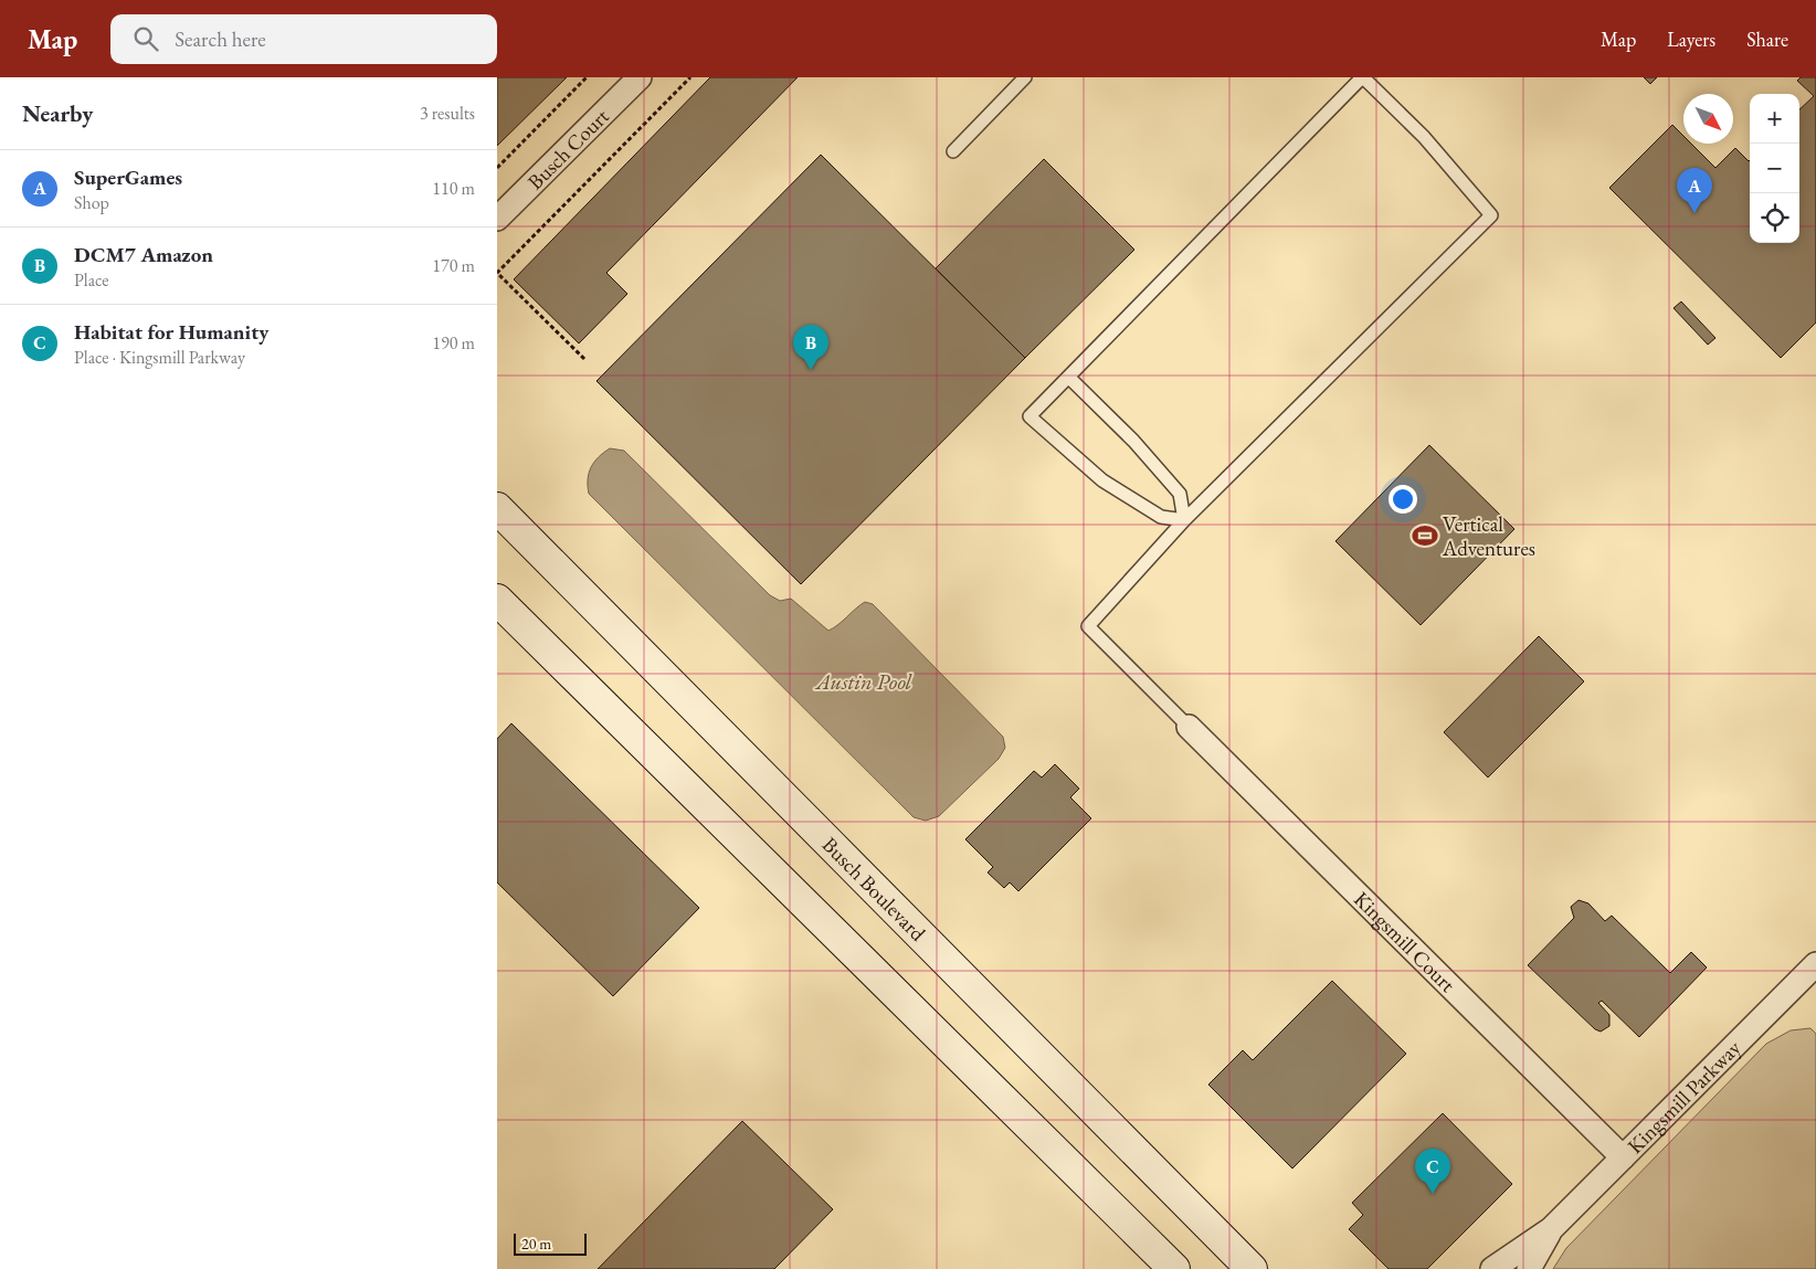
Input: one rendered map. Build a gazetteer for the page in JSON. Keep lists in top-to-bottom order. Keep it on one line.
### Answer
{"streets":{"main road":["Busch Boulevard"],"street":["Busch Court","Kingsmill Court","Kingsmill Parkway"]},"crossings":[["Kingsmill Court","Kingsmill Parkway"]],"water":["Austin Pool"],"places":{"sports":["Vertical Adventures"]},"scale_bar":"20 m","north":"bottom right","page":{"header":"Map","search":"Search here","nav":["Map","Layers","Share"],"heading":["Nearby","3 results"],"map_buttons":["+","−"],"list":[{"mark":"A","name":"SuperGames","note":"Shop","value":"110 m"},{"mark":"B","name":"DCM7 Amazon","note":"Place","value":"170 m"},{"mark":"C","name":"Habitat for Humanity","note":"Place · Kingsmill Parkway","value":"190 m"}],"pins":["A","B","C"],"scale":"20 m"}}
